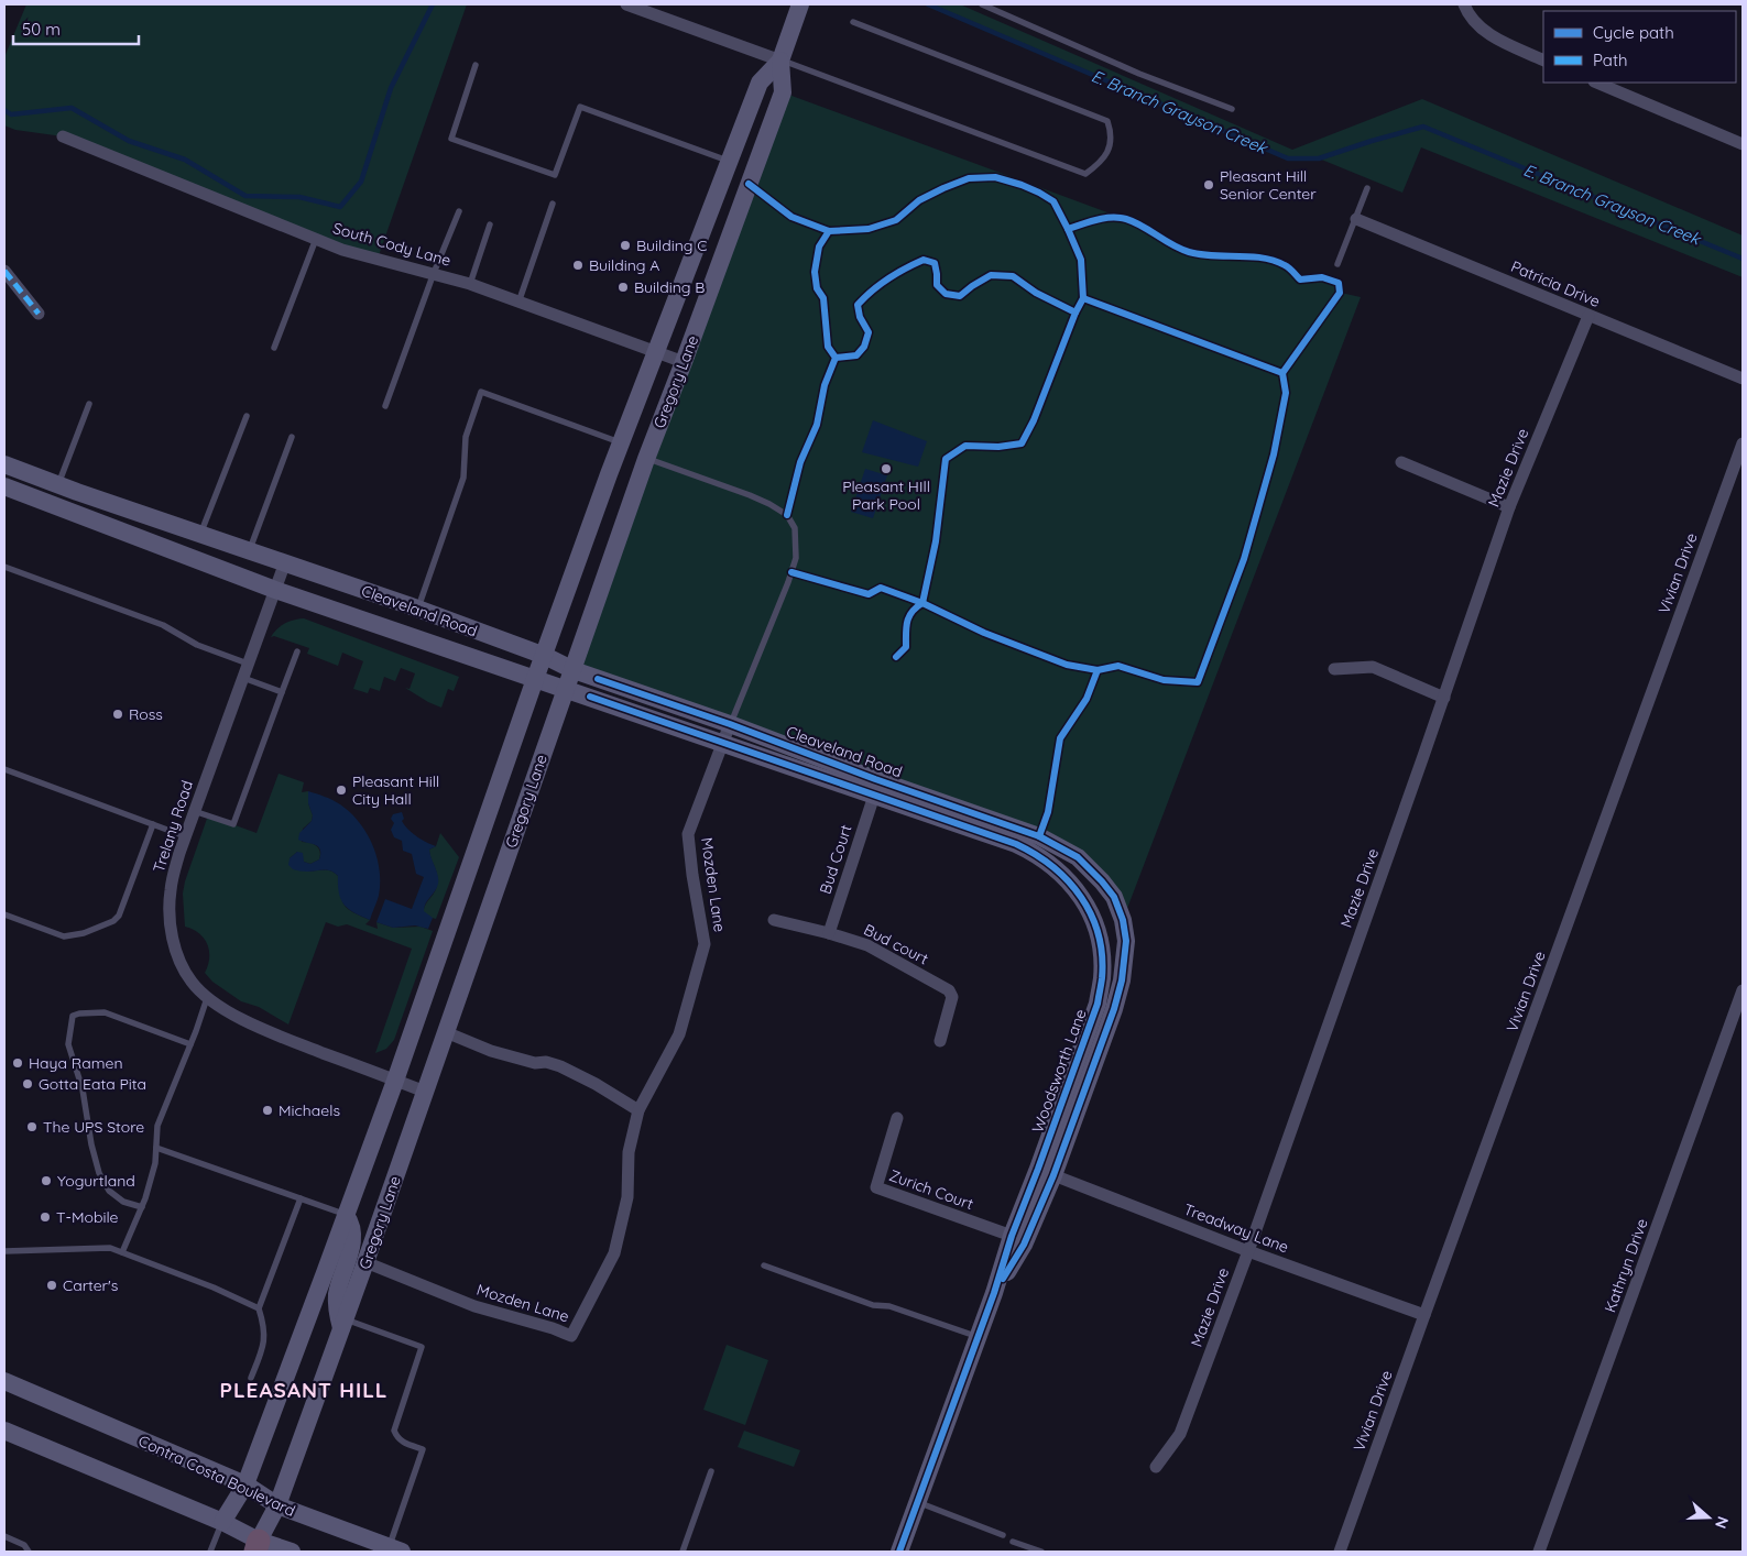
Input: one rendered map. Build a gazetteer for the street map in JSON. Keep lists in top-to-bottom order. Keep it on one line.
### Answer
{"streets":{"main road":["Gregory Lane","Cleaveland Road","Woodsworth Lane","Contra Costa Boulevard"],"street":["South Cody Lane","Patricia Drive","Mazie Drive","Vivian Drive","Trelany Road","Bud Court","Mozden Lane","Bud court","Zurich Court","Treadway Lane","Kathryn Drive"]},"crossings":[["South Cody Lane","Gregory Lane"],["Patricia Drive","Mazie Drive"],["Gregory Lane","Cleaveland Road"],["Gregory Lane","Trelany Road"],["Gregory Lane","Mozden Lane"],["Gregory Lane","Contra Costa Boulevard"],["Mazie Drive","Treadway Lane"],["Vivian Drive","Treadway Lane"],["Cleaveland Road","Trelany Road"],["Cleaveland Road","Bud Court"],["Cleaveland Road","Mozden Lane"],["Cleaveland Road","Woodsworth Lane"],["Bud Court","Bud court"],["Woodsworth Lane","Zurich Court"],["Woodsworth Lane","Treadway Lane"]],"districts":["PLEASANT HILL"],"water":["E. Branch Grayson Creek"],"places":["Pleasant Hill Senior Center","Building C","Building A","Building B","Pleasant HIll Park Pool","Ross","Pleasant Hill City Hall","Haya Ramen","Gotta Eata Pita","Michaels","The UPS Store","Yogurtland","T-Mobile","Carter's"],"legend":["Cycle path","Path"],"scale_bar":"50 m","north":"right"}
